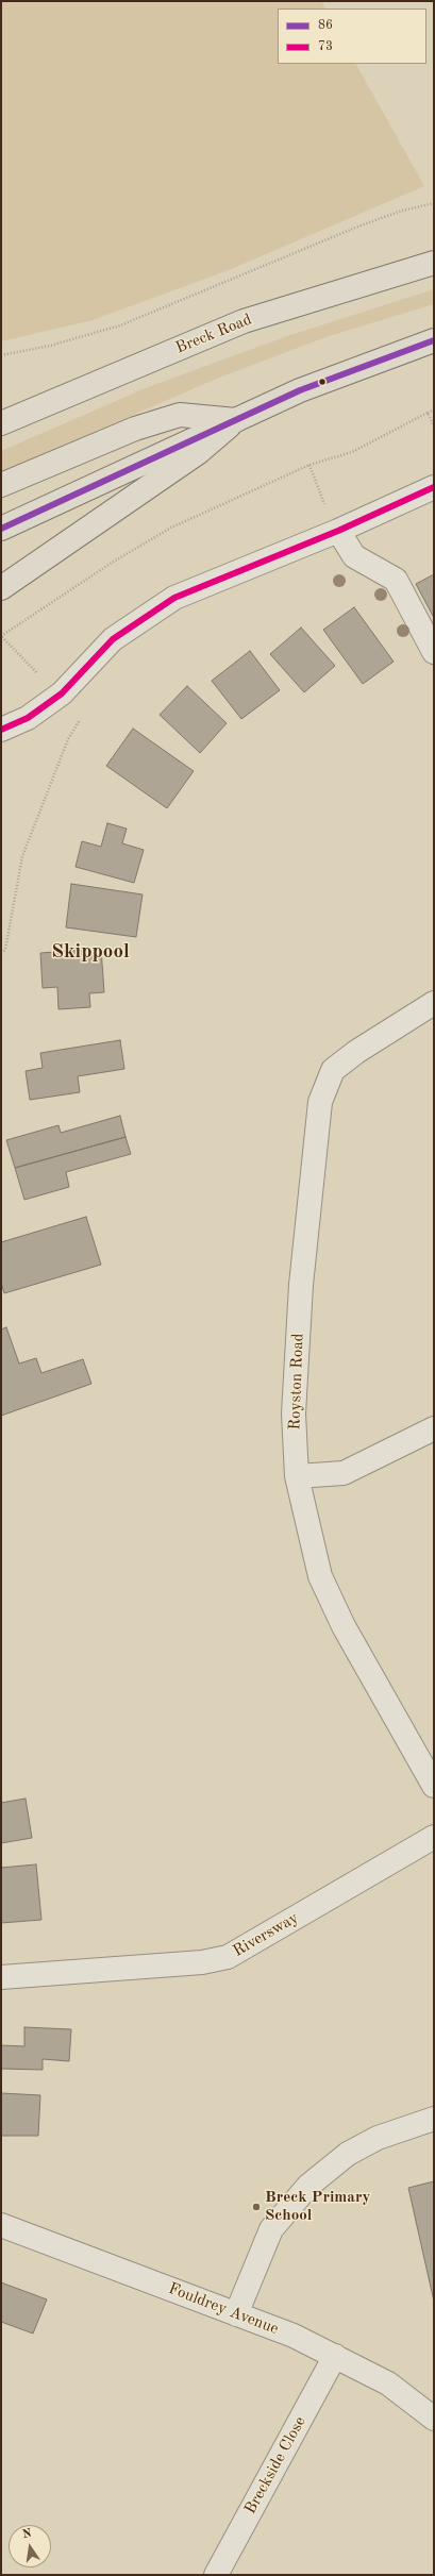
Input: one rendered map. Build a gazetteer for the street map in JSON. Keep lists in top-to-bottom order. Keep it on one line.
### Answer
{"streets":{"main road":["Breck Road"],"street":["Royston Road","Riversway","Fouldrey Avenue","Breckside Close"]},"crossings":[["Fouldrey Avenue","Breckside Close"]],"districts":["Skippool"],"places":["Breck Primary School"],"lines":["transit line 86","transit line 73"],"legend":["86","73"],"north":"top"}
